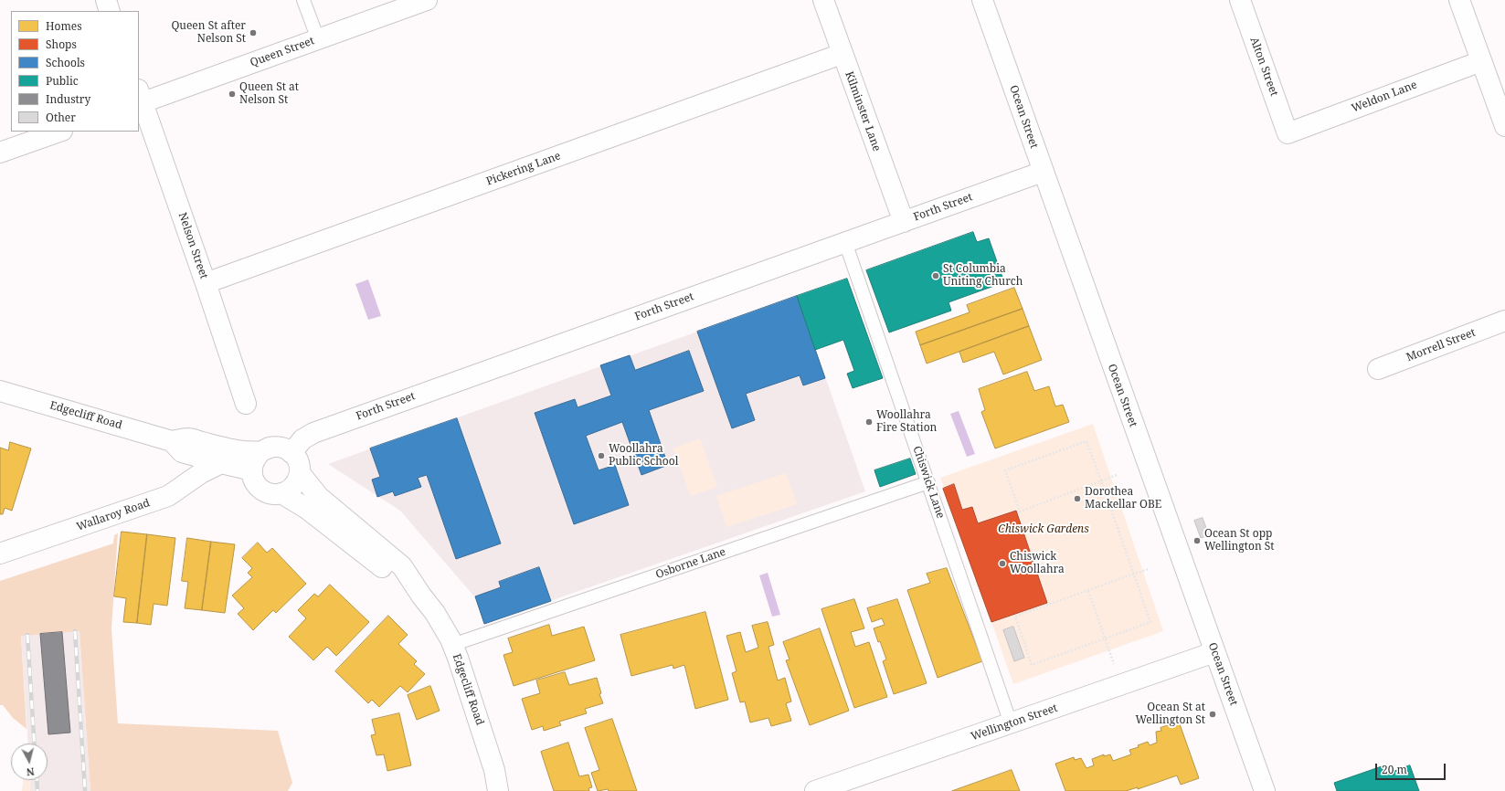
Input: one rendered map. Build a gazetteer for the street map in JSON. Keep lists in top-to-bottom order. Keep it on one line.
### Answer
{"streets":{"street":["Queen Street","Alton Street","Weldon Lane","Kilminster Lane","Ocean Street","Pickering Lane","Forth Street","Nelson Street","Morrell Street","Edgecliff Road","Wallaroy Road","Wellington Street"],"lane":["Chiswick Lane","Osborne Lane"]},"crossings":[["Queen Street","Nelson Street"],["Alton Street","Weldon Lane"],["Kilminster Lane","Pickering Lane"],["Kilminster Lane","Forth Street"],["Ocean Street","Forth Street"],["Ocean Street","Wellington Street"],["Pickering Lane","Nelson Street"],["Forth Street","Edgecliff Road"],["Forth Street","Chiswick Lane"],["Edgecliff Road","Wallaroy Road"],["Edgecliff Road","Osborne Lane"],["Chiswick Lane","Osborne Lane"],["Chiswick Lane","Wellington Street"]],"parks":["Chiswick Gardens"],"places":["Queen St after Nelson St","Queen St at Nelson St","St Columbia Uniting Church","Woollahra Fire Station","Woollahra Public School","Dorothea Mackellar OBE","Ocean St opp Wellington St","Chiswick Woollahra","Ocean St at Wellington St"],"legend":["Homes","Shops","Schools","Public","Industry","Other"],"scale_bar":"20 m","north":"bottom"}
